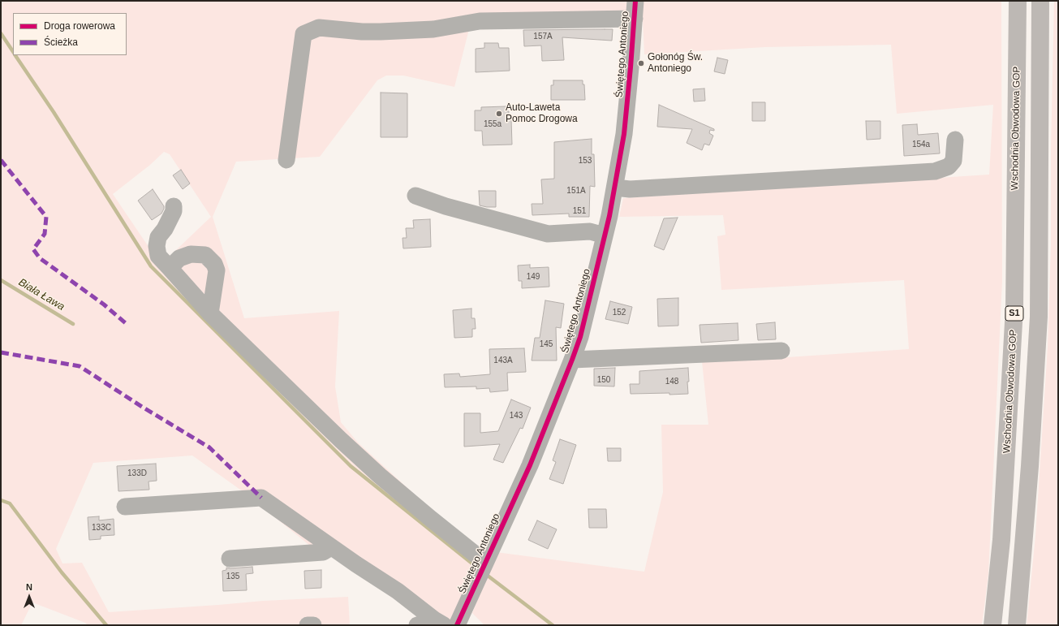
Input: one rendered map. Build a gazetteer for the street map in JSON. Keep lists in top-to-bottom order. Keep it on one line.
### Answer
{"streets":{"highway":["Wschodnia Obwodowa GOP","S1"],"street":["Świętego Antoniego"]},"water":["Biała Ława"],"places":["Gołonóg Św. Antoniego","Auto-Laweta Pomoc Drogowa"],"house_numbers":["157A","155a","154a","153","151A","151","149","152","145","143A","150","148","143","133D","133C","135"],"legend":["Droga rowerowa","Ścieżka"],"north":"top"}
